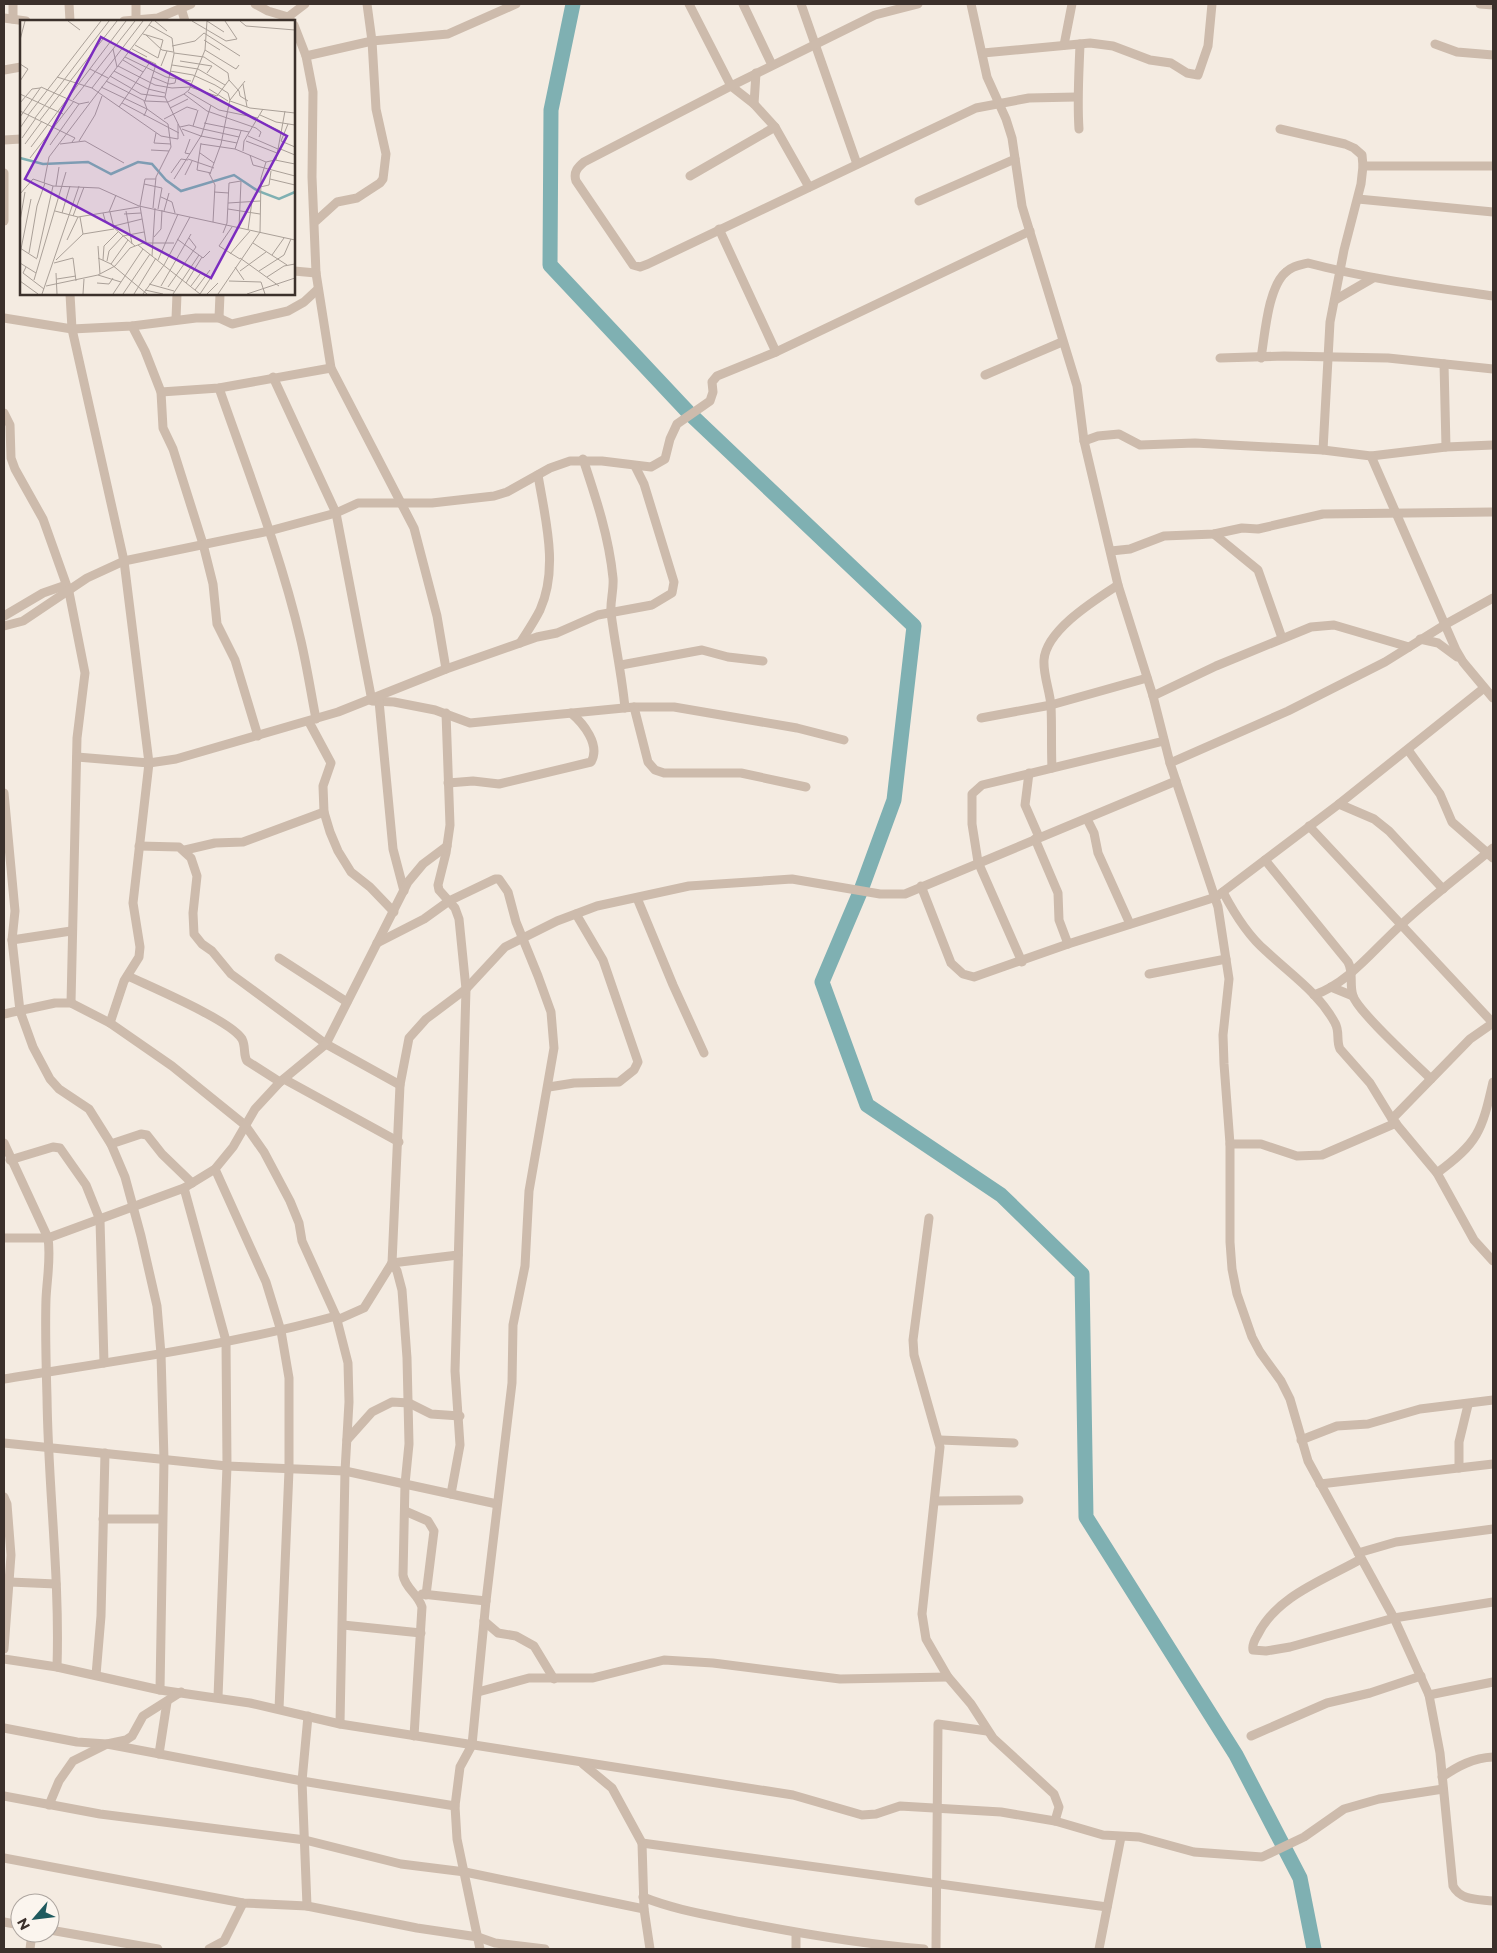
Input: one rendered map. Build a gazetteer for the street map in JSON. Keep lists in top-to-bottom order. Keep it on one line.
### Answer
{"north":"bottom left"}
